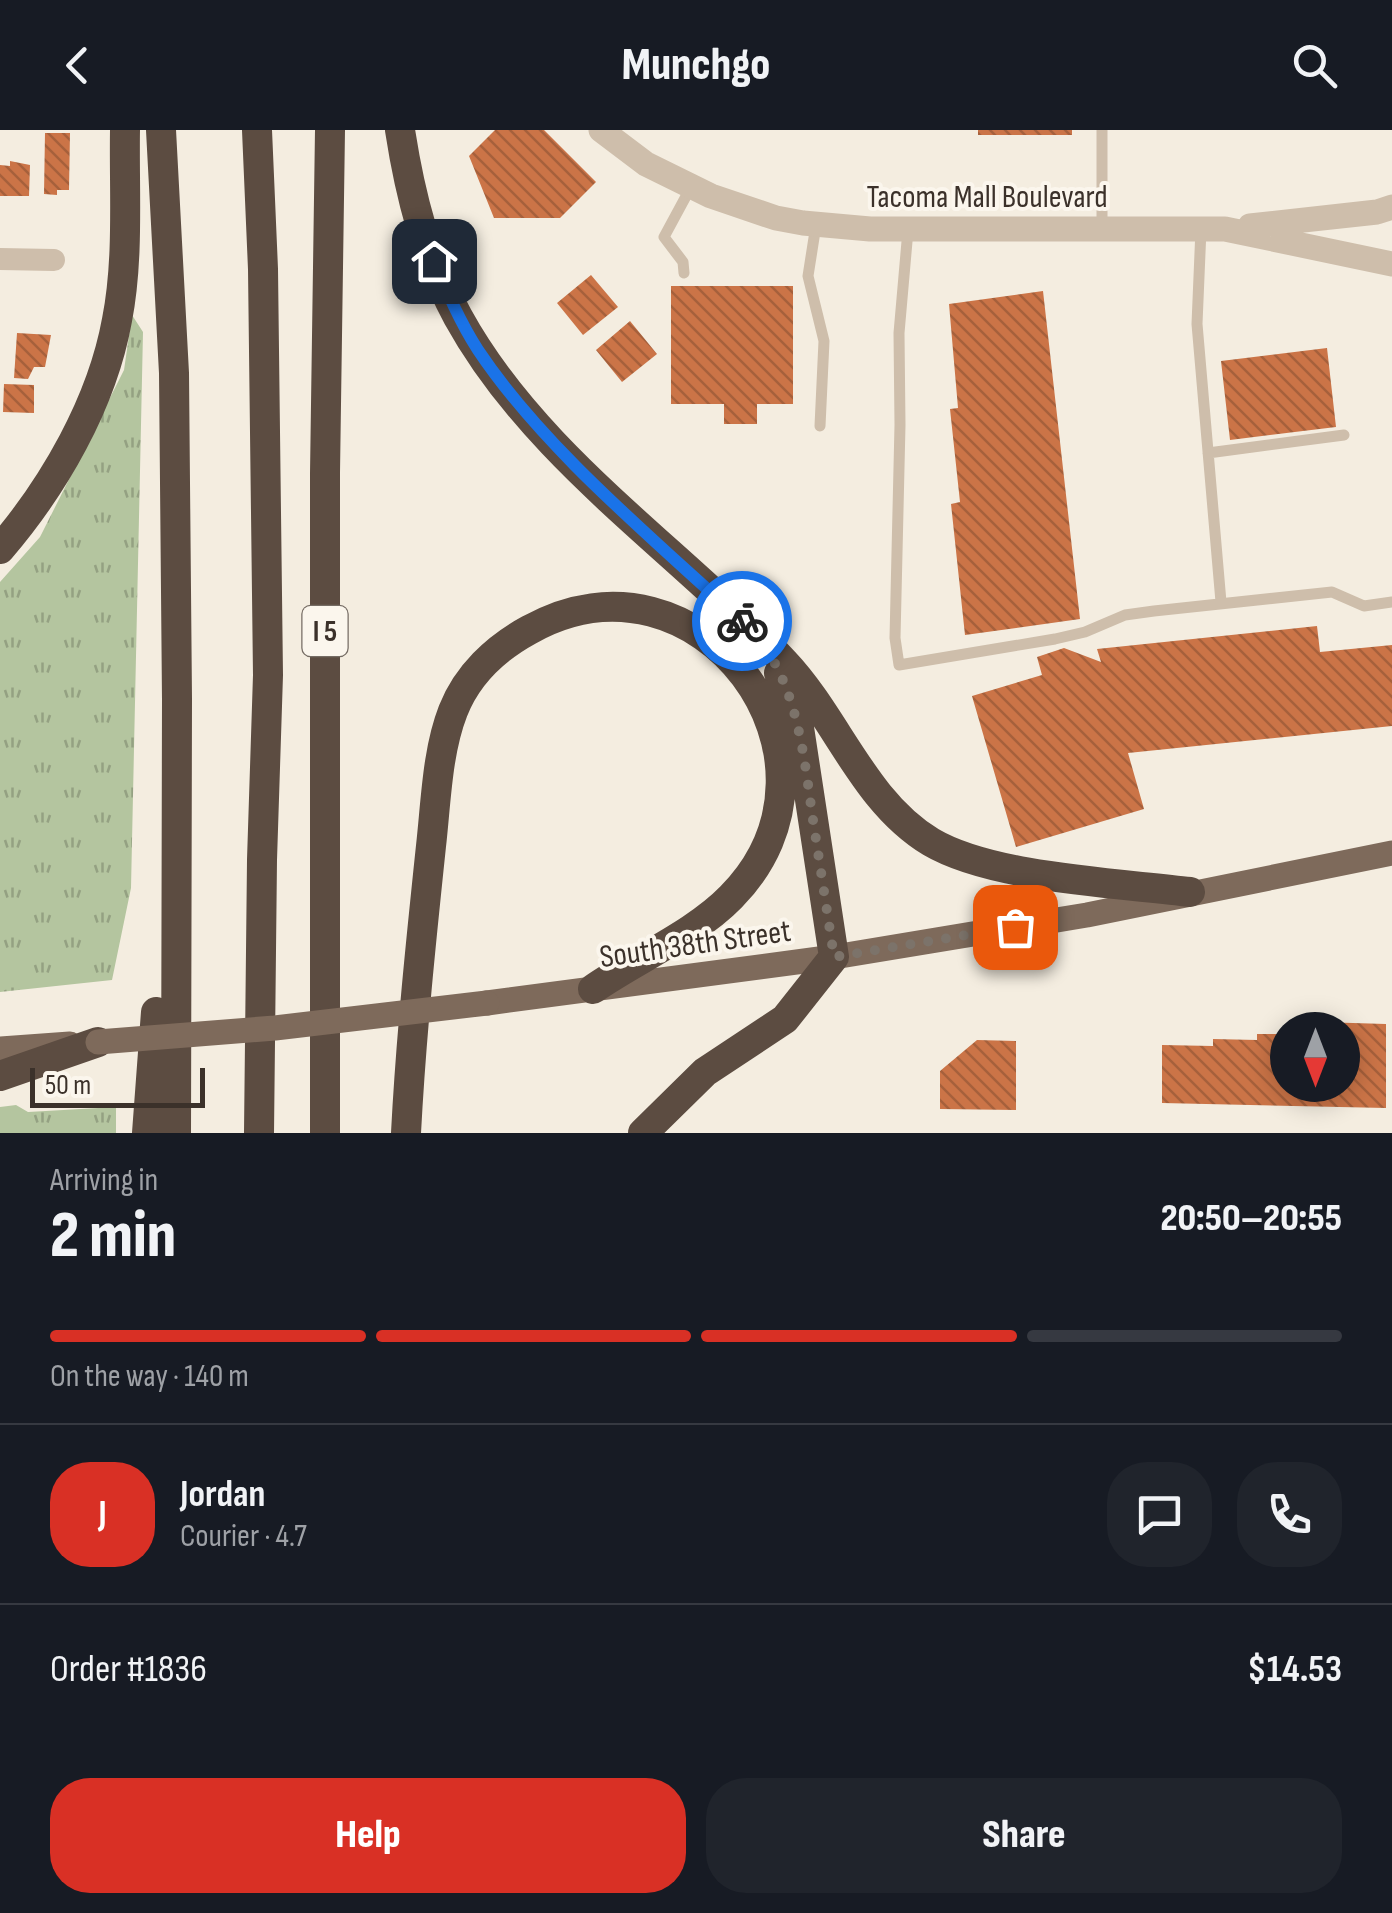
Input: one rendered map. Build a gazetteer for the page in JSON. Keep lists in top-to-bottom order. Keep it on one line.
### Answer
{"streets":{"highway":["I 5"],"main road":["South 38th Street"],"street":["Tacoma Mall Boulevard"]},"scale_bar":"50 m","north":"bottom","page":{"header":"Munchgo","scale":"50 m","heading":["2 min","Arriving in","20:50–20:55"],"panel":["Jordan","Courier · 4.7","Order #1836","$14.53"],"bar":"On the way · 140 m","round":"J","buttons":["Help","Share"]}}
